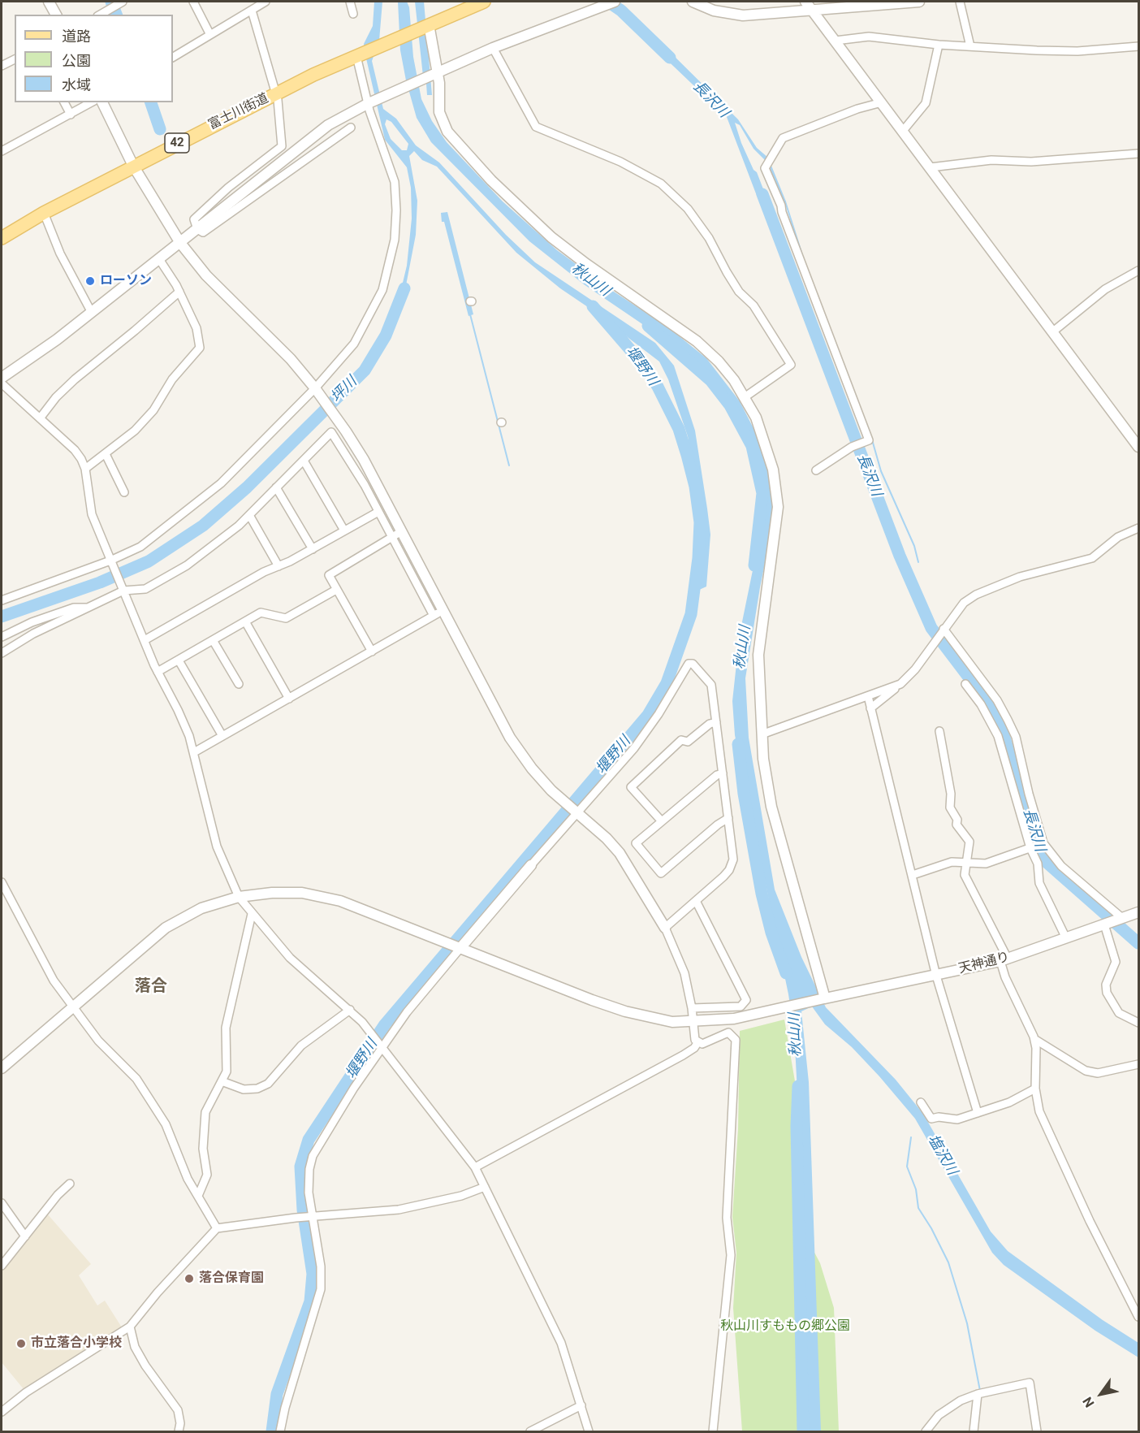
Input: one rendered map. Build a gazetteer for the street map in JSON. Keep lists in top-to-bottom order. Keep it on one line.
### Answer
{"streets":{"main road":["富士川街道","42"],"street":["天神通り"]},"districts":["落合"],"water":["長沢川","秋山川","堰野川","坪川","塩沢川"],"parks":["秋山川すももの郷公園"],"places":["ローソン","落合保育園","市立落合小学校"],"legend":["道路","公園","水域"],"north":"bottom left"}
